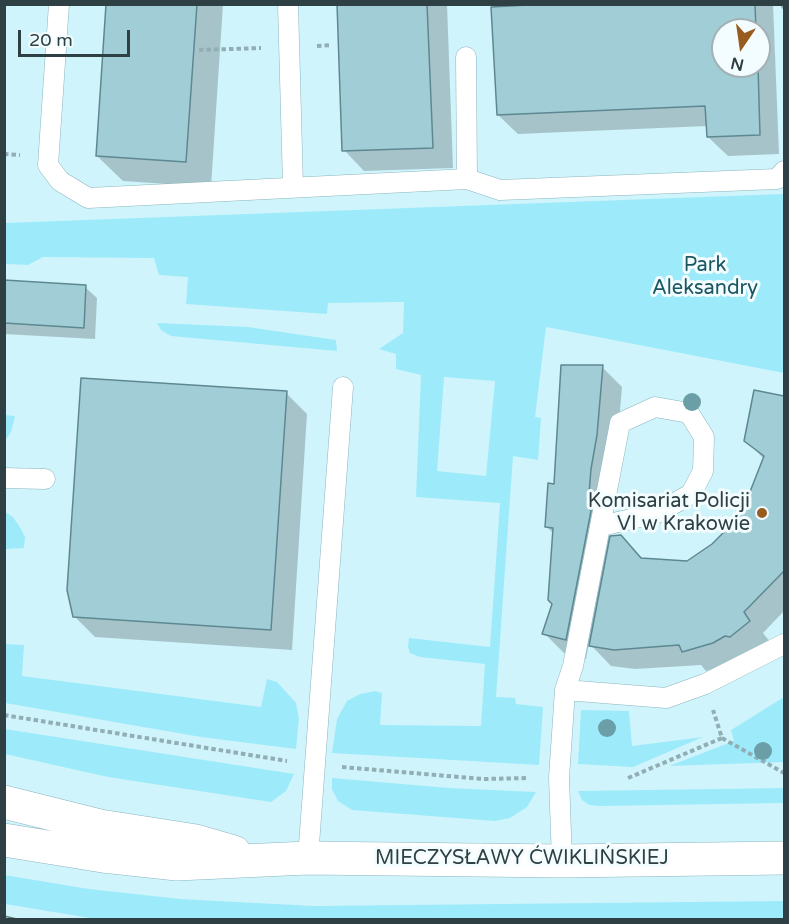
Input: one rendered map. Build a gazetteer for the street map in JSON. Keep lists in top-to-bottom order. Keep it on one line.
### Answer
{"streets":{"street":["MIECZYSŁAWY ĆWIKLIŃSKIEJ"]},"parks":["Park Aleksandry"],"places":["Komisariat Policji VI w Krakowie"],"scale_bar":"20 m","north":"bottom"}
